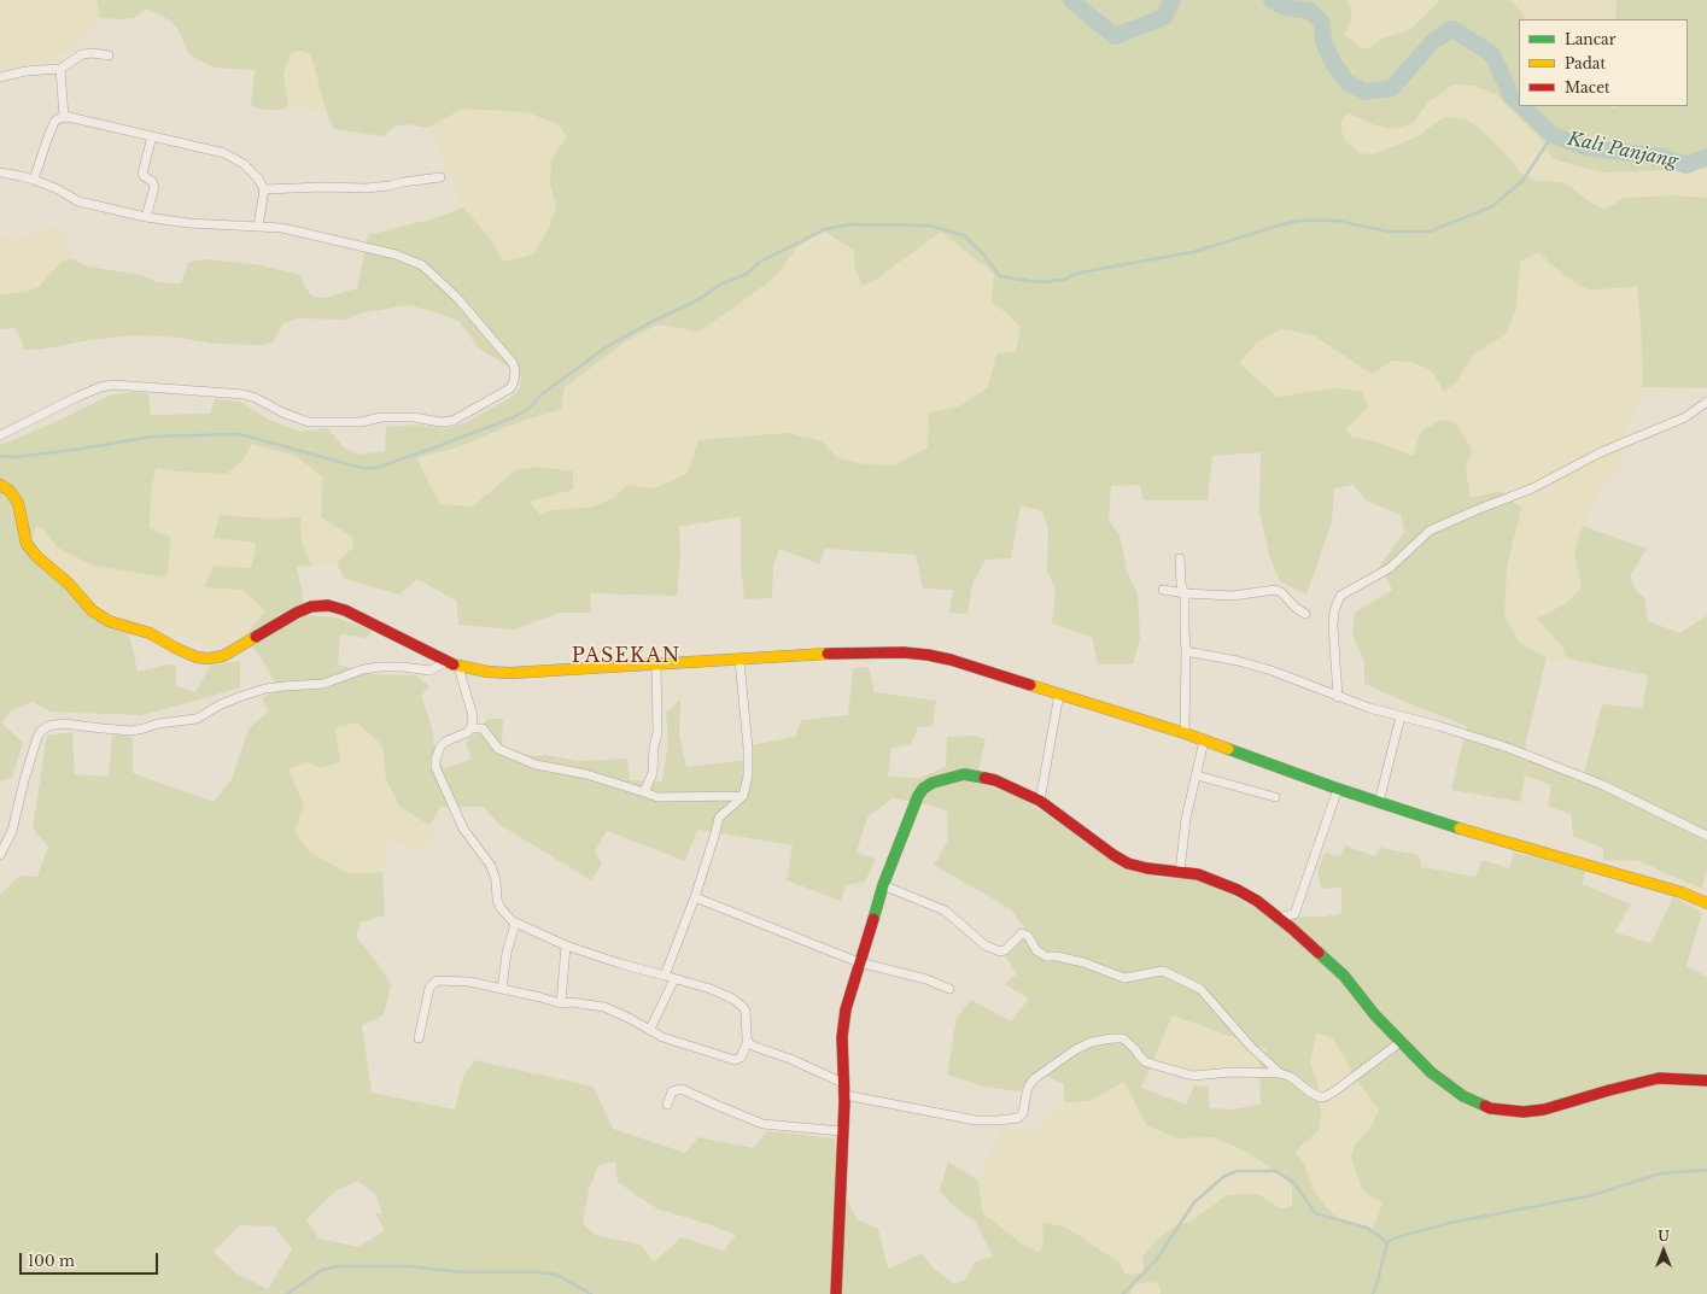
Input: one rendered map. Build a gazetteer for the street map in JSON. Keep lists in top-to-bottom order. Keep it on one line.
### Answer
{"districts":["PASEKAN"],"water":["Kali Panjang"],"legend":["Lancar","Padat","Macet"],"scale_bar":"100 m","north":"top"}
